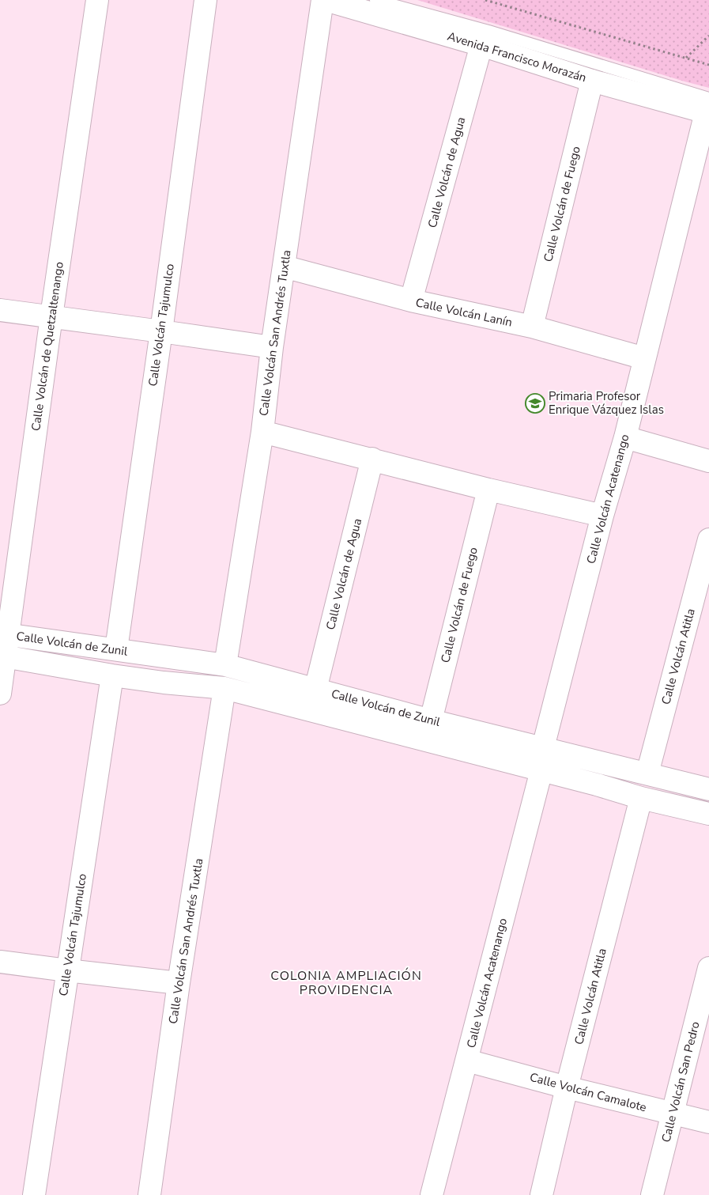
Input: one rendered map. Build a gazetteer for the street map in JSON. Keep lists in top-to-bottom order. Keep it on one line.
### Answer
{"streets":{"street":["Avenida Francisco Morazán","Calle Volcán de Agua","Calle Volcán de Fuego","Calle Volcán Lanín","Calle Volcán Tajumulco","Calle Volcán San Andrés Tuxtla","Calle Volcán de Quetzaltenango","Calle Volcán Acatenango","Calle Volcán de Zunil","Calle Volcán Atitla","Calle Volcán San Pedro","Calle Volcán Camalote"]},"crossings":[["Avenida Francisco Morazán","Calle Volcán de Agua"],["Avenida Francisco Morazán","Calle Volcán de Fuego"],["Avenida Francisco Morazán","Calle Volcán San Andrés Tuxtla"],["Avenida Francisco Morazán","Calle Volcán Acatenango"],["Calle Volcán de Agua","Calle Volcán Lanín"],["Calle Volcán de Agua","Calle Volcán de Zunil"],["Calle Volcán de Fuego","Calle Volcán Lanín"],["Calle Volcán de Fuego","Calle Volcán de Zunil"],["Calle Volcán Lanín","Calle Volcán San Andrés Tuxtla"],["Calle Volcán Lanín","Calle Volcán Acatenango"],["Calle Volcán Tajumulco","Calle Volcán de Zunil"],["Calle Volcán San Andrés Tuxtla","Calle Volcán de Zunil"],["Calle Volcán de Quetzaltenango","Calle Volcán de Zunil"],["Calle Volcán Acatenango","Calle Volcán de Zunil"],["Calle Volcán Acatenango","Calle Volcán Camalote"],["Calle Volcán de Zunil","Calle Volcán Atitla"],["Calle Volcán Atitla","Calle Volcán Camalote"],["Calle Volcán San Pedro","Calle Volcán Camalote"]],"districts":["COLONIA AMPLIACIÓN PROVIDENCIA"],"places":{"school or university":["Primaria Profesor Enrique Vázquez Islas"]}}
